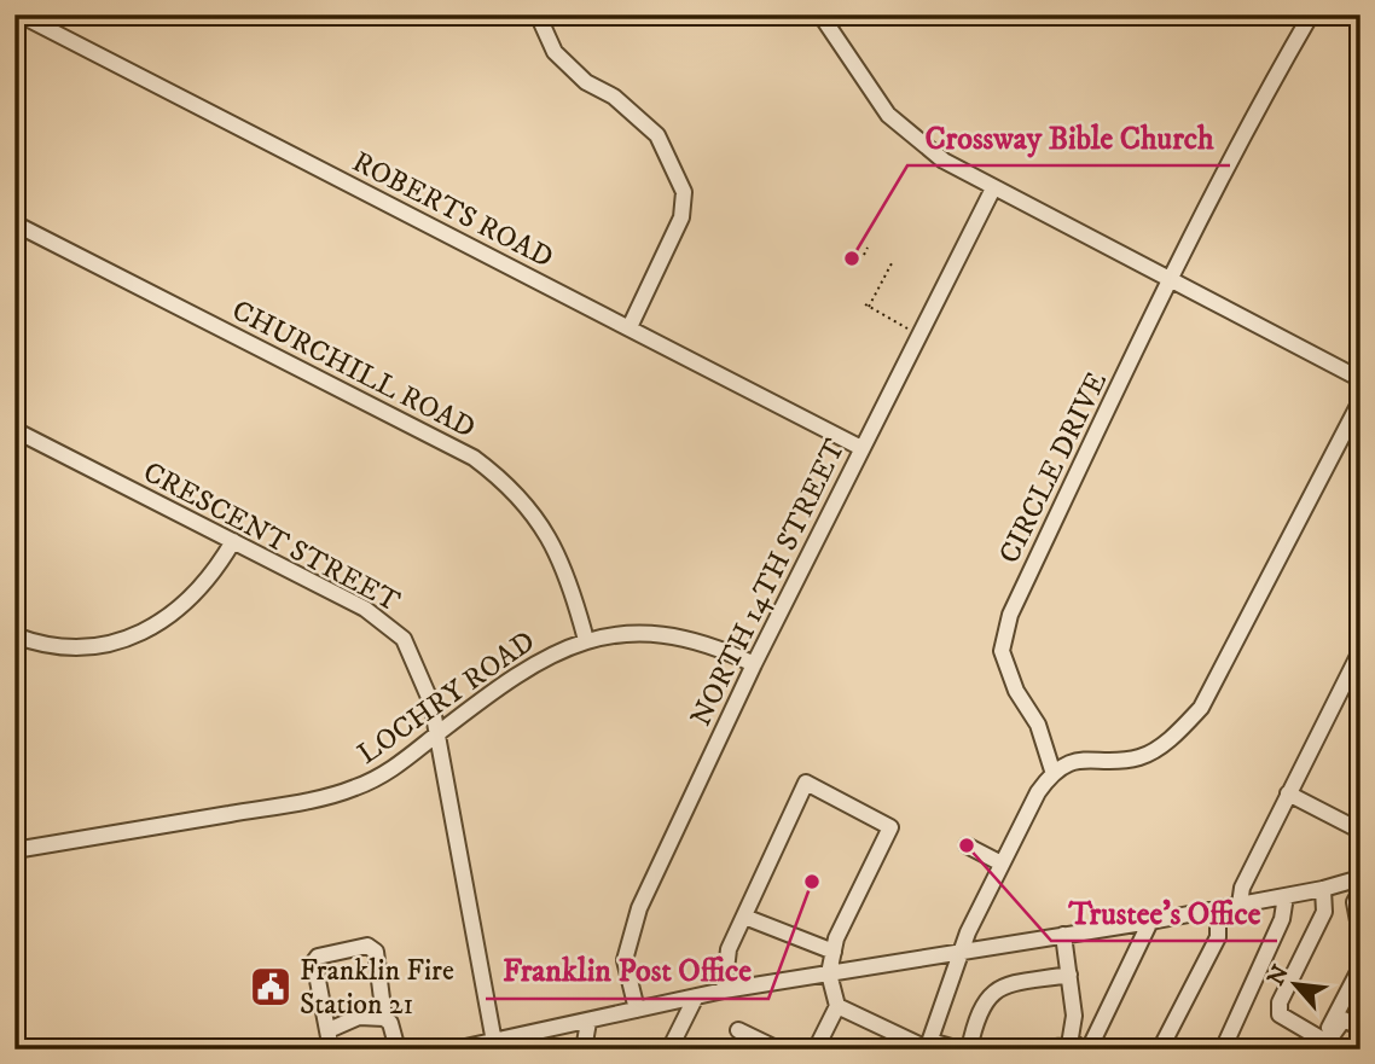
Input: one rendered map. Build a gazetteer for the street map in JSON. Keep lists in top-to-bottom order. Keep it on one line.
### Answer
{"streets":{"street":["ROBERTS ROAD","CHURCHILL ROAD","CIRCLE DRIVE","CRESCENT STREET","NORTH 14TH STREET","LOCHRY ROAD"]},"crossings":[["ROBERTS ROAD","NORTH 14TH STREET"],["CHURCHILL ROAD","LOCHRY ROAD"],["CRESCENT STREET","LOCHRY ROAD"],["NORTH 14TH STREET","LOCHRY ROAD"]],"places":{"other":["Crossway Bible Church","Trustee's Office","Franklin Post Office"],"public building":["Franklin Fire Station 21"]},"north":"top left"}
